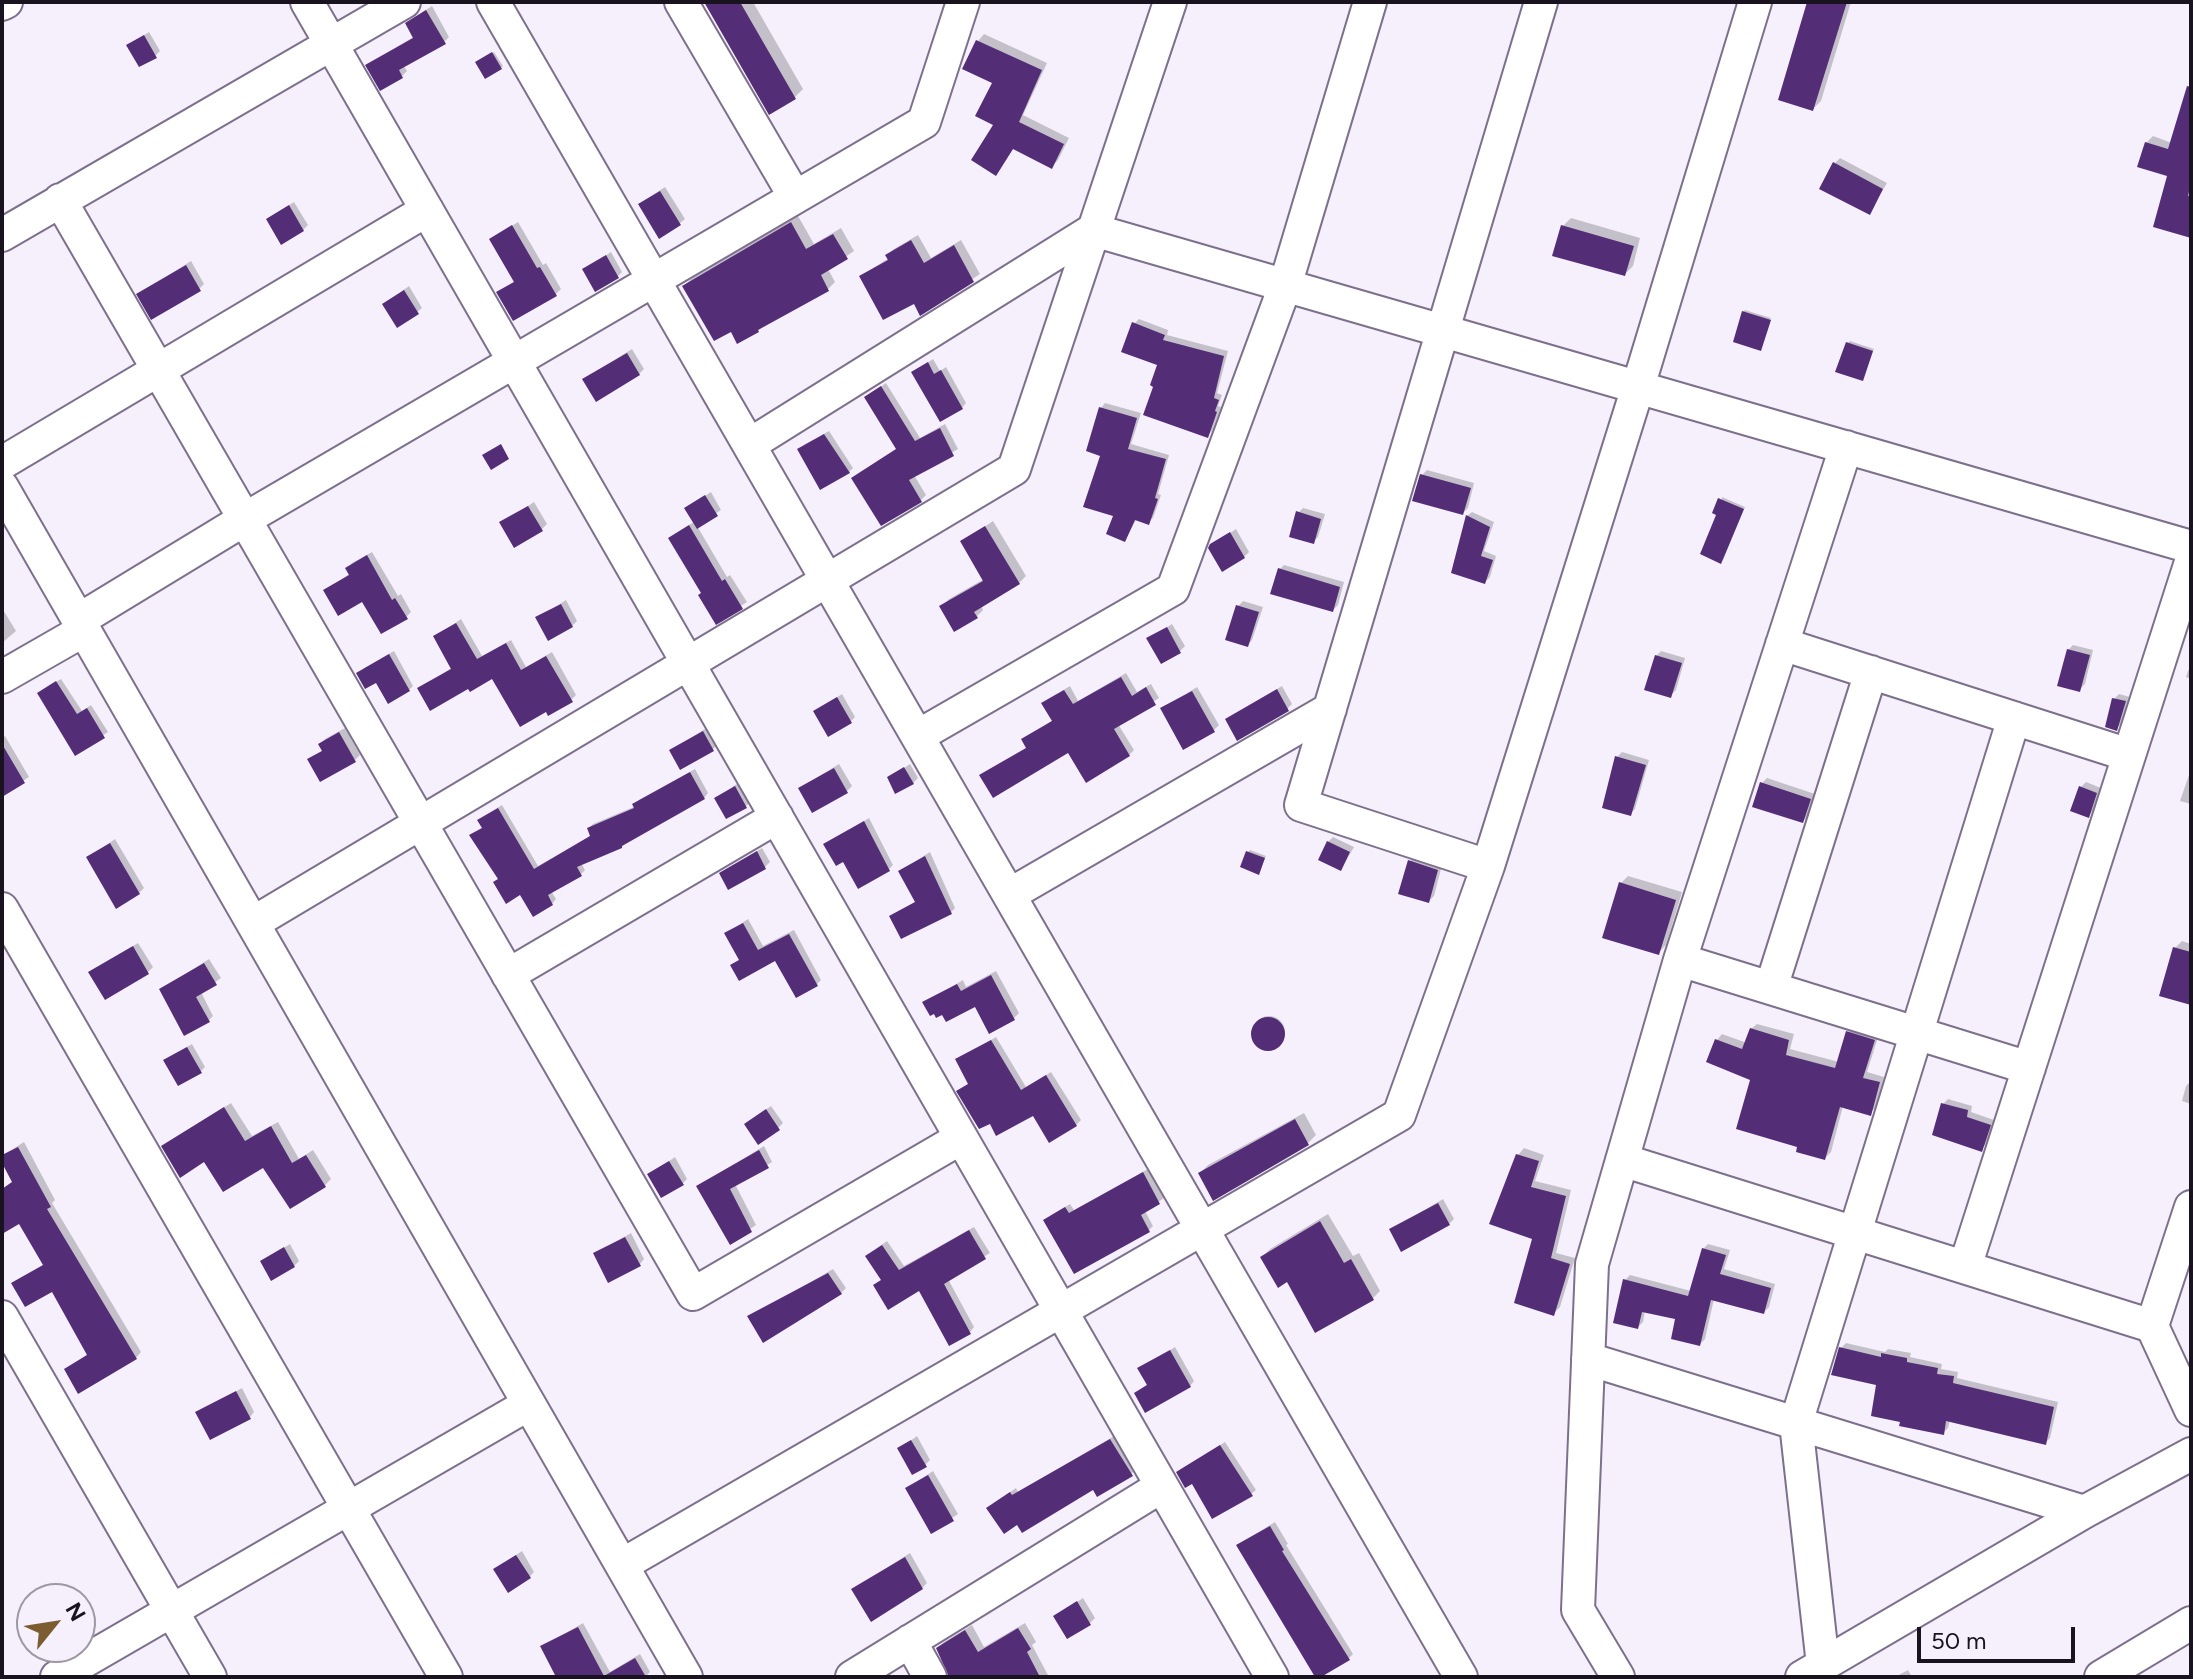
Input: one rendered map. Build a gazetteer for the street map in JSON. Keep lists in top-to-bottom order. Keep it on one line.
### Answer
{"scale_bar":"50 m","north":"top right"}
